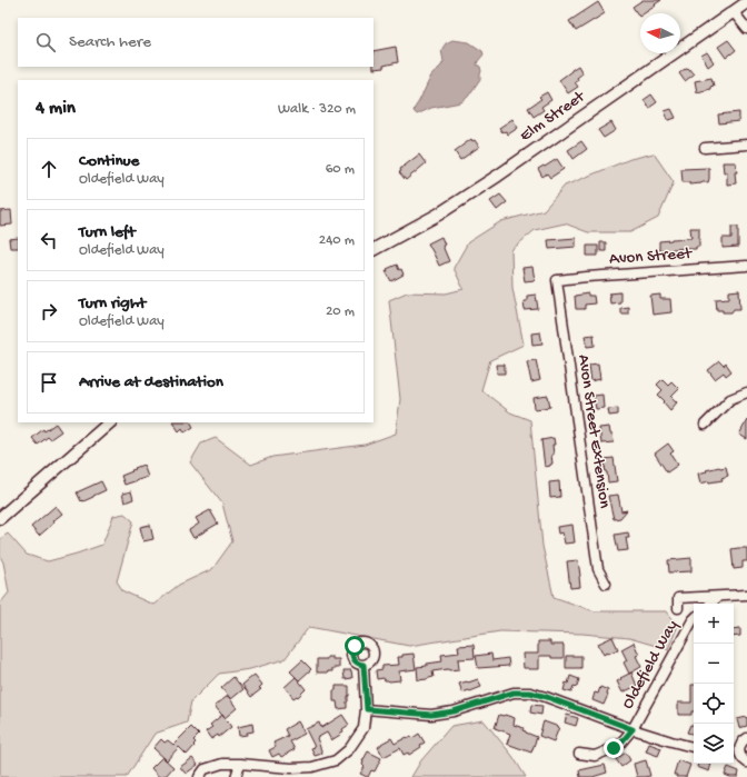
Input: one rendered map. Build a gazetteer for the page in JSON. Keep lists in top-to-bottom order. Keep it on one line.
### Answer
{"streets":{"street":["Elm Street","Avon Street","Avon Street Extension","Oldefield Way"]},"crossings":[["Avon Street","Avon Street Extension"]],"north":"left","page":{"search":"Search here","heading":["4 min","Walk · 320 m"],"list":[["Continue","Oldefield Way","60 m"],["Turn left","Oldefield Way","240 m"],["Turn right","Oldefield Way","20 m"],"Arrive at destination"],"map_buttons":["+","−"]}}
